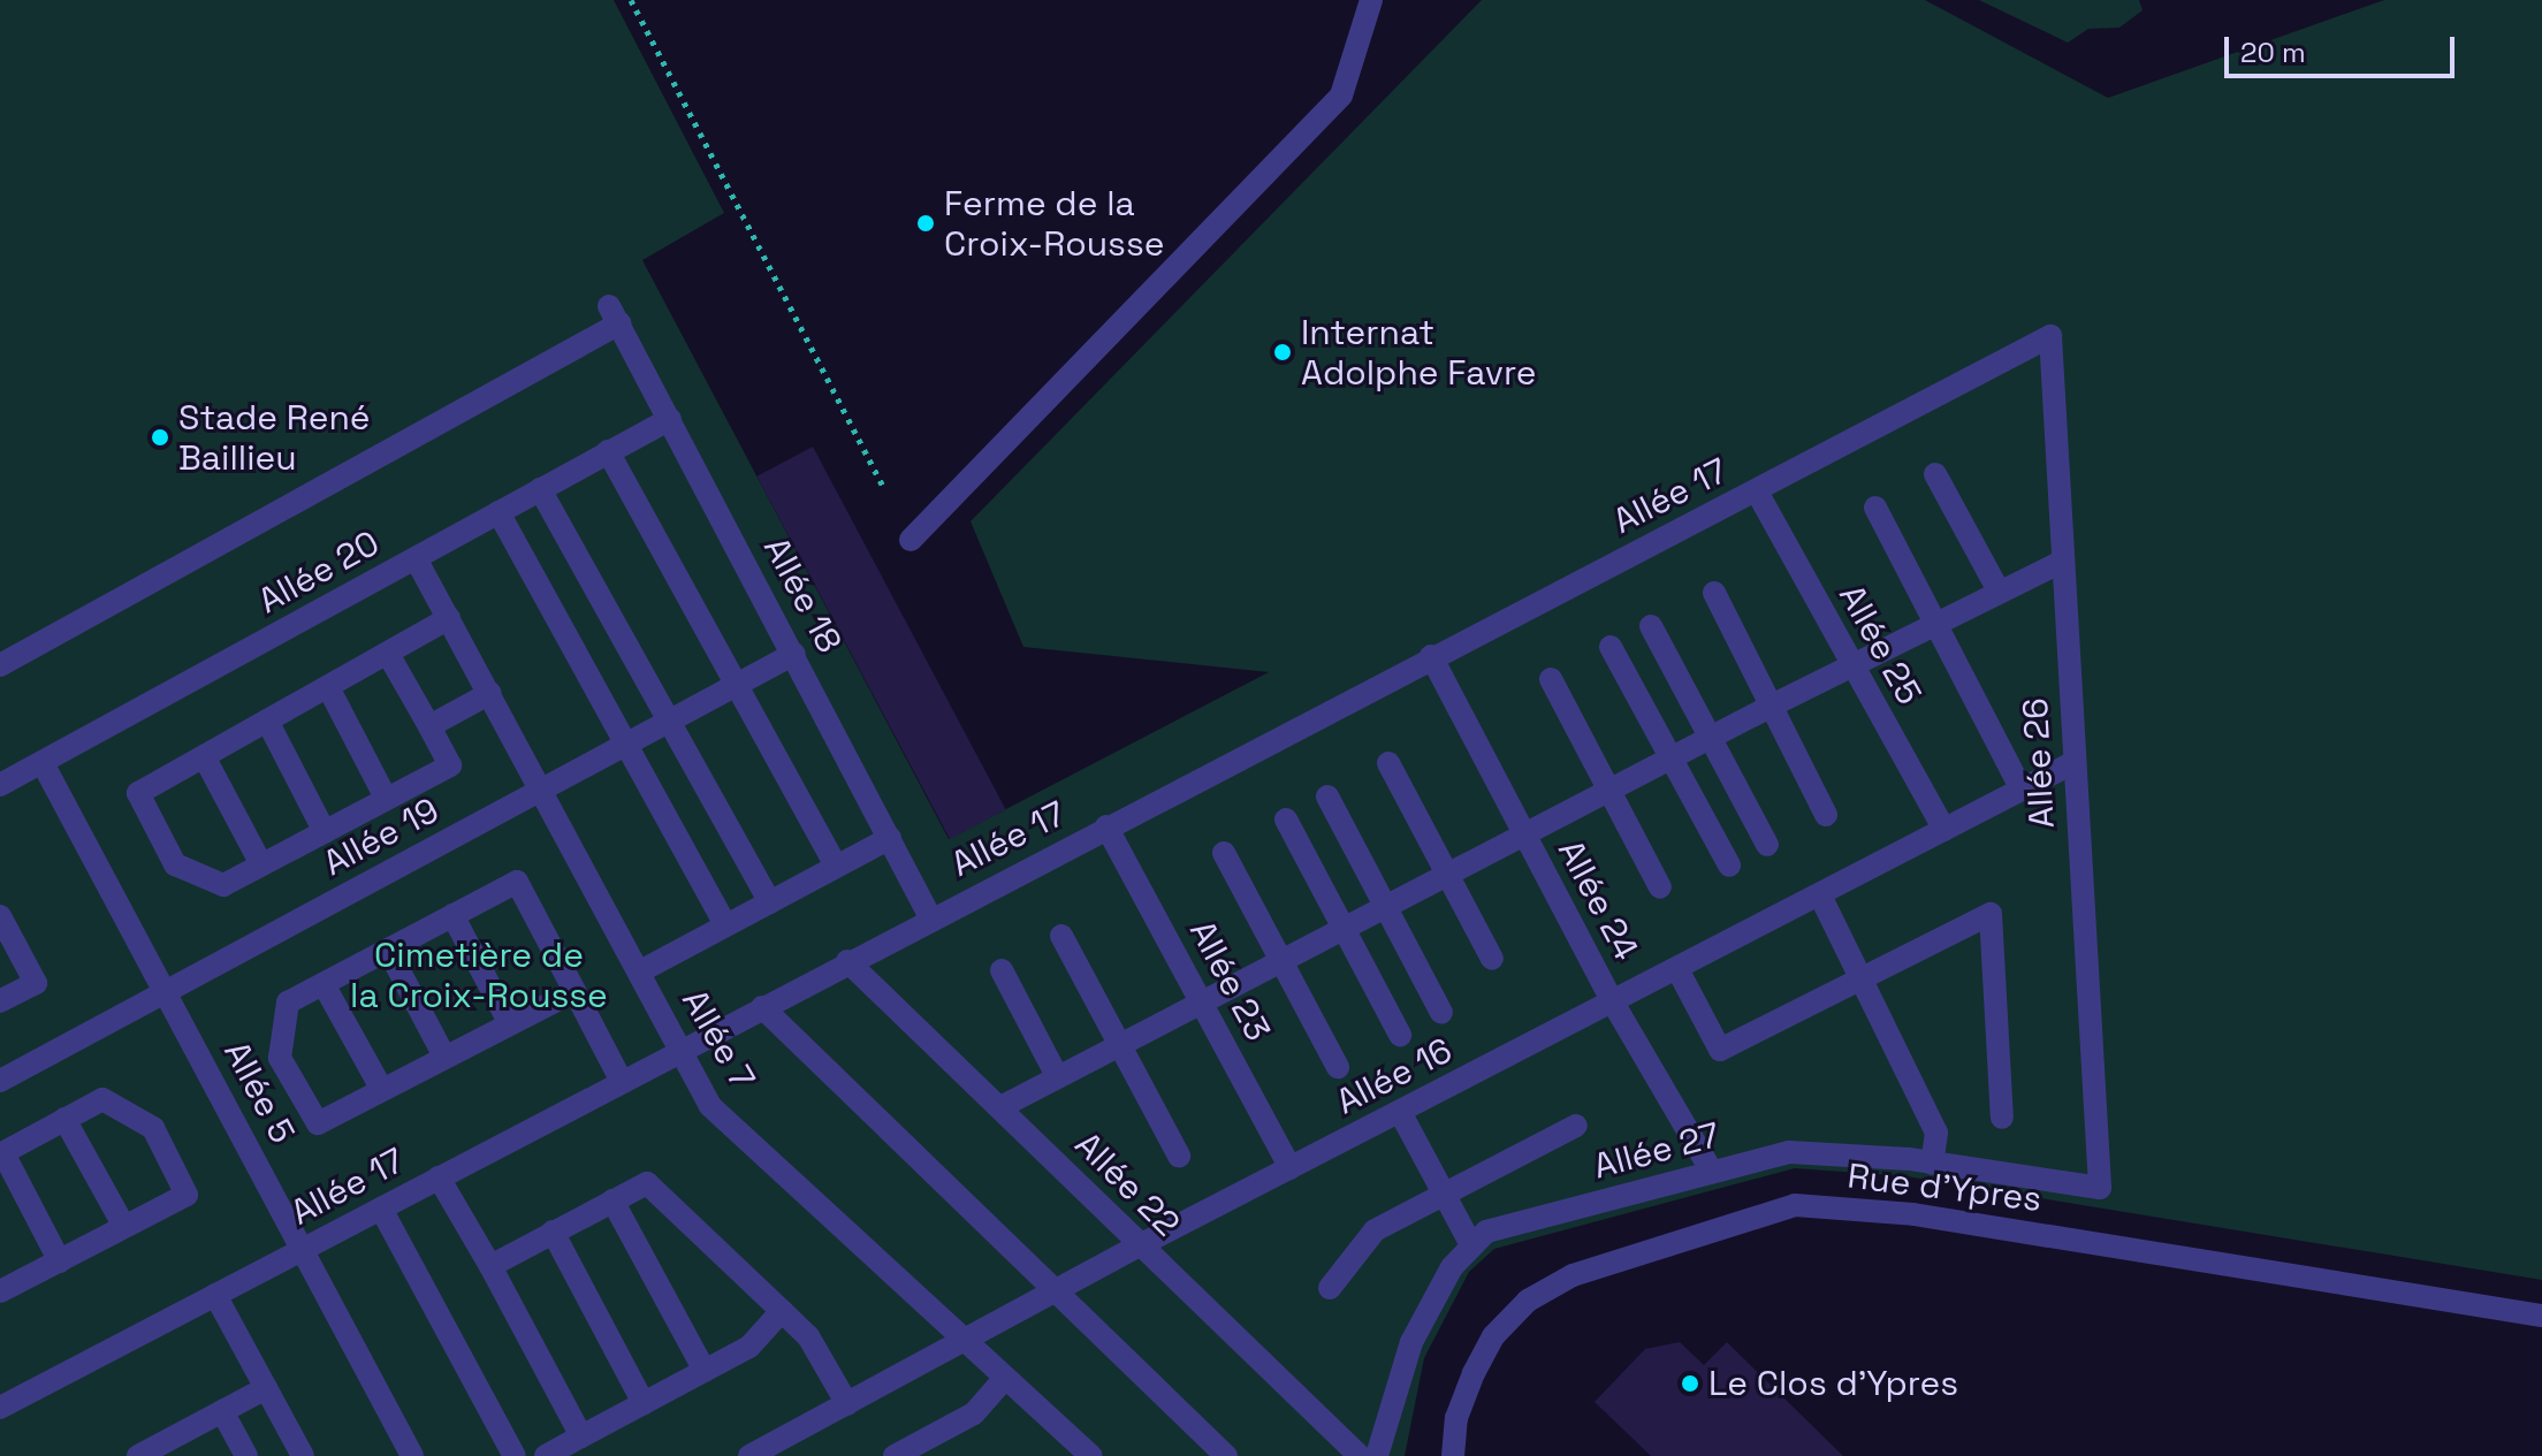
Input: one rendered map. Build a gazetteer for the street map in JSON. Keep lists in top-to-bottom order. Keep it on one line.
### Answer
{"streets":{"street":["Allée 17","Allée 20","Allée 18","Allée 25","Allée 26","Allée 19","Allée 24","Allée 23","Allée 7","Allée 16","Allée 5","Allée 27","Allée 22","Rue d'Ypres"]},"crossings":[["Allée 17","Allée 18"],["Allée 17","Allée 25"],["Allée 17","Allée 26"],["Allée 17","Allée 24"],["Allée 17","Allée 23"],["Allée 17","Allée 7"],["Allée 17","Allée 5"],["Allée 17","Allée 22"],["Allée 20","Allée 18"],["Allée 20","Allée 7"],["Allée 20","Allée 5"],["Allée 18","Allée 19"],["Allée 25","Allée 16"],["Allée 26","Allée 16"],["Allée 26","Allée 27"],["Allée 19","Allée 7"],["Allée 19","Allée 5"],["Allée 24","Allée 16"],["Allée 24","Allée 27"],["Allée 23","Allée 16"],["Allée 7","Allée 16"],["Allée 16","Allée 22"]],"parks":["Cimetière de la Croix-Rousse"],"places":["Ferme de la Croix-Rousse","Internat Adolphe Favre","Stade René Baillieu","Le Clos d'Ypres"],"scale_bar":"20 m"}
